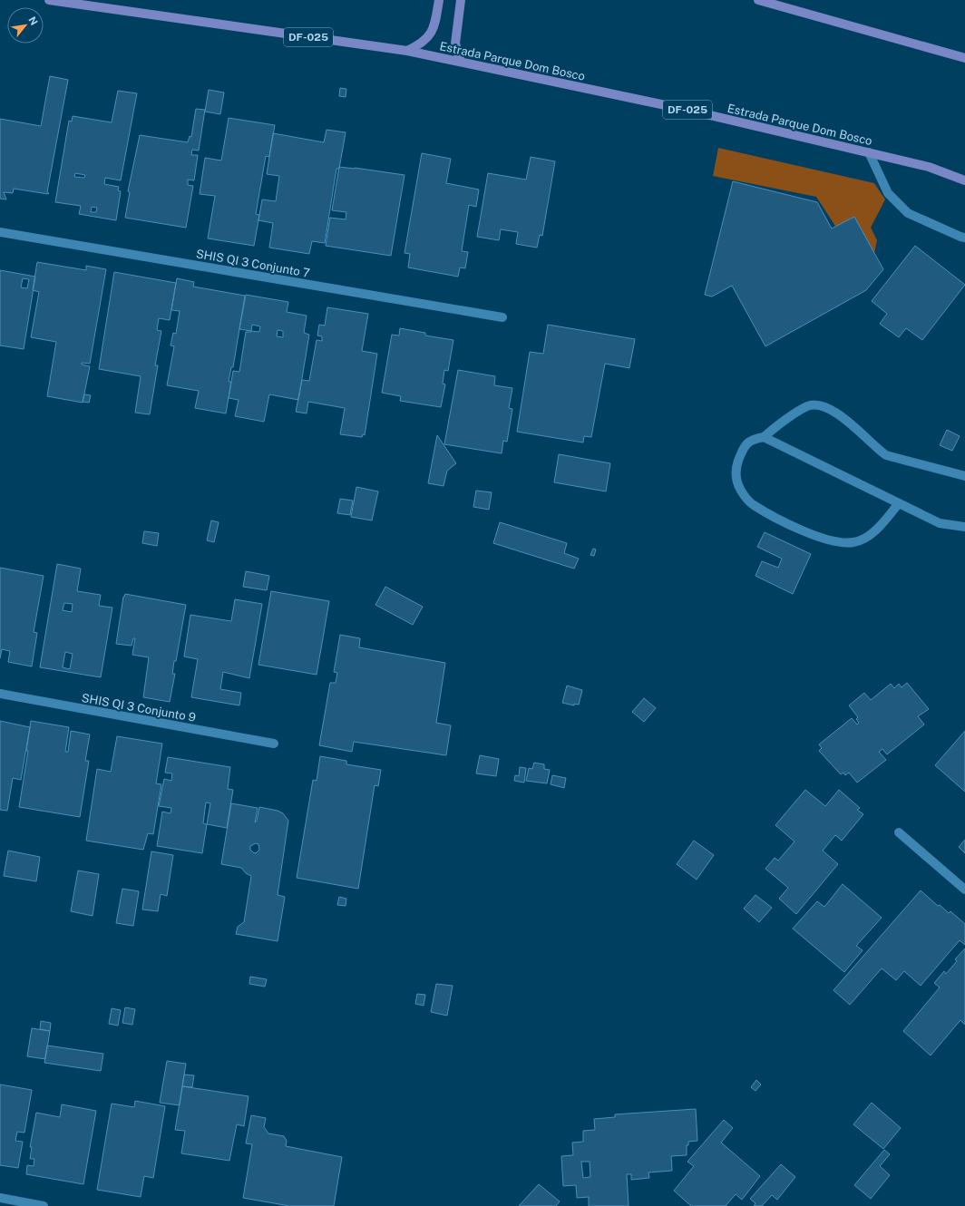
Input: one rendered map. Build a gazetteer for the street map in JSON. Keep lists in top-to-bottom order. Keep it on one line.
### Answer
{"streets":{"main road":["DF-025","Estrada Parque Dom Bosco"],"street":["SHIS QI 3 Conjunto 7","SHIS QI 3 Conjunto 9"]},"north":"top right"}
